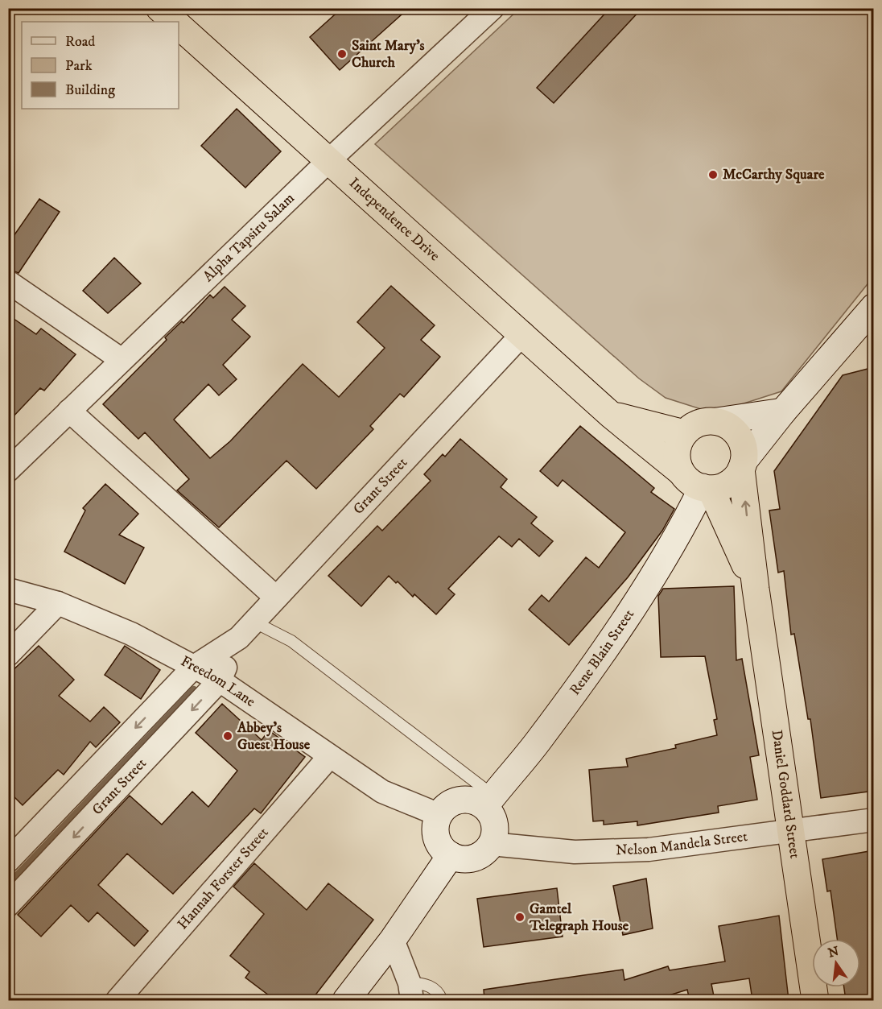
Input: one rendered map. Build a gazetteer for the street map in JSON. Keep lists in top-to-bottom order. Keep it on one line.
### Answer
{"streets":{"highway":["Independence Drive","Daniel Goddard Street"],"street":["Alpha Tapsiru Salam","Grant Street","Rene Blain Street","Freedom Lane","Nelson Mandela Street","Hannah Forster Street"]},"crossings":[["Independence Drive","Alpha Tapsiru Salam"],["Independence Drive","Grant Street"],["Independence Drive","Rene Blain Street"],["Independence Drive","Daniel Goddard Street"],["Grant Street","Freedom Lane"],["Rene Blain Street","Freedom Lane"],["Rene Blain Street","Daniel Goddard Street"],["Rene Blain Street","Nelson Mandela Street"],["Freedom Lane","Nelson Mandela Street"],["Freedom Lane","Hannah Forster Street"],["Daniel Goddard Street","Nelson Mandela Street"]],"one_way":["Grant Street"],"places":["Saint Mary's Church","McCarthy Square","Abbey's Guest House","Gamtel Telegraph House"],"legend":["Road","Park","Building"],"north":"top"}
